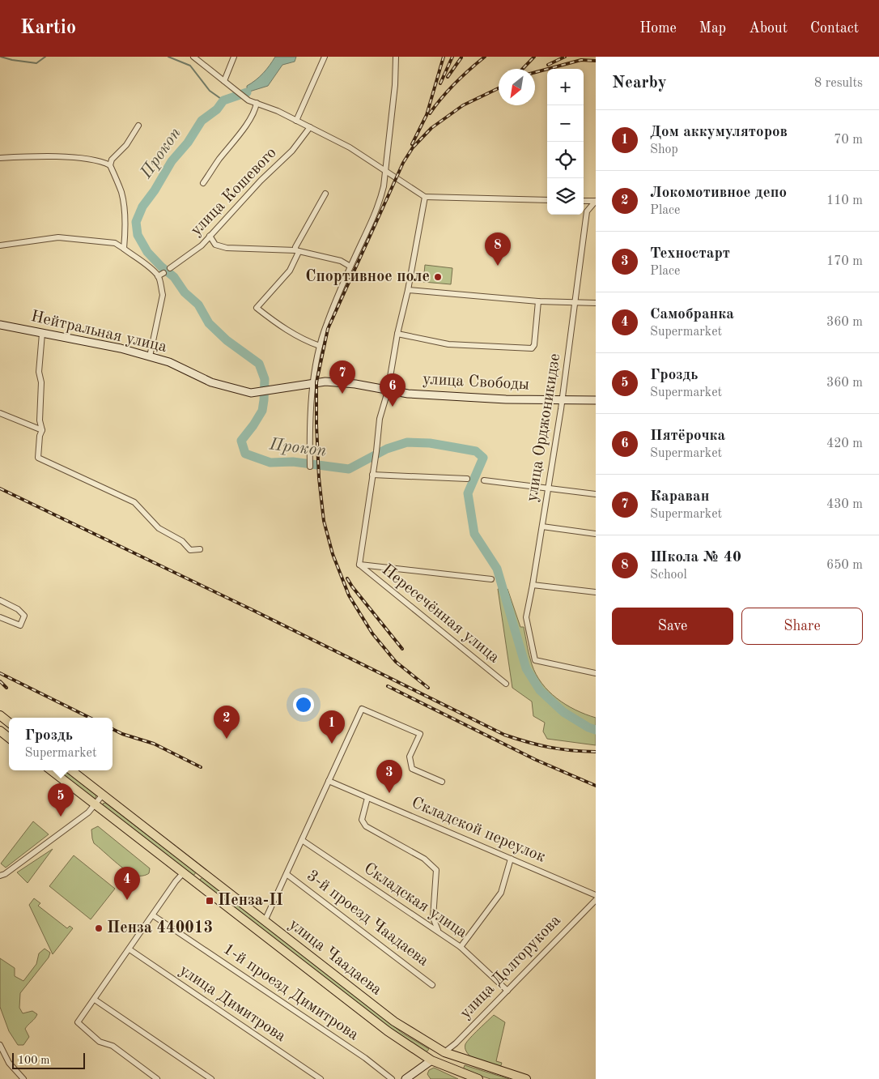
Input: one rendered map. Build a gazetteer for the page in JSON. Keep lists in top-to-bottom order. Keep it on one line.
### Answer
{"streets":{"main road":["Нейтральная улица","улица Свободы","улица Чаадаева"],"street":["улица Кошевого","улица Орджоникидзе","Пересечённая улица","Складской переулок","Складская улица","3-й проезд Чаадаева","улица Долгорукова","1-й проезд Димитрова","улица Димитрова"]},"crossings":[["Нейтральная улица","улица Свободы"],["улица Свободы","улица Орджоникидзе"],["Складская улица","улица Долгорукова"],["улица Чаадаева","улица Долгорукова"]],"water":["Прокоп"],"places":{"other":["Спортивное поле","Пенза 440013"],"transit":["Пенза-II"]},"scale_bar":"100 m","north":"bottom left","page":{"header":"Kartio","nav":["Home","Map","About","Contact"],"heading":["Nearby","8 results"],"map_buttons":["+","−"],"list":[{"mark":"1","name":"Дом аккумуляторов","note":"Shop","value":"70 m"},{"mark":"2","name":"Локомотивное депо","note":"Place","value":"110 m"},{"mark":"3","name":"Техностарт","note":"Place","value":"170 m"},{"mark":"4","name":"Самобранка","note":"Supermarket","value":"360 m"},{"mark":"5","name":"Гроздь","note":"Supermarket","value":"360 m"},{"mark":"6","name":"Пятёрочка","note":"Supermarket","value":"420 m"},{"mark":"7","name":"Караван","note":"Supermarket","value":"430 m"},{"mark":"8","name":"Школа № 40","note":"School","value":"650 m"}],"pins":["8","7","6","2","1","3","5","4"],"buttons":["Save","Share"],"popup":["Гроздь","Supermarket"],"scale":"100 m"}}
